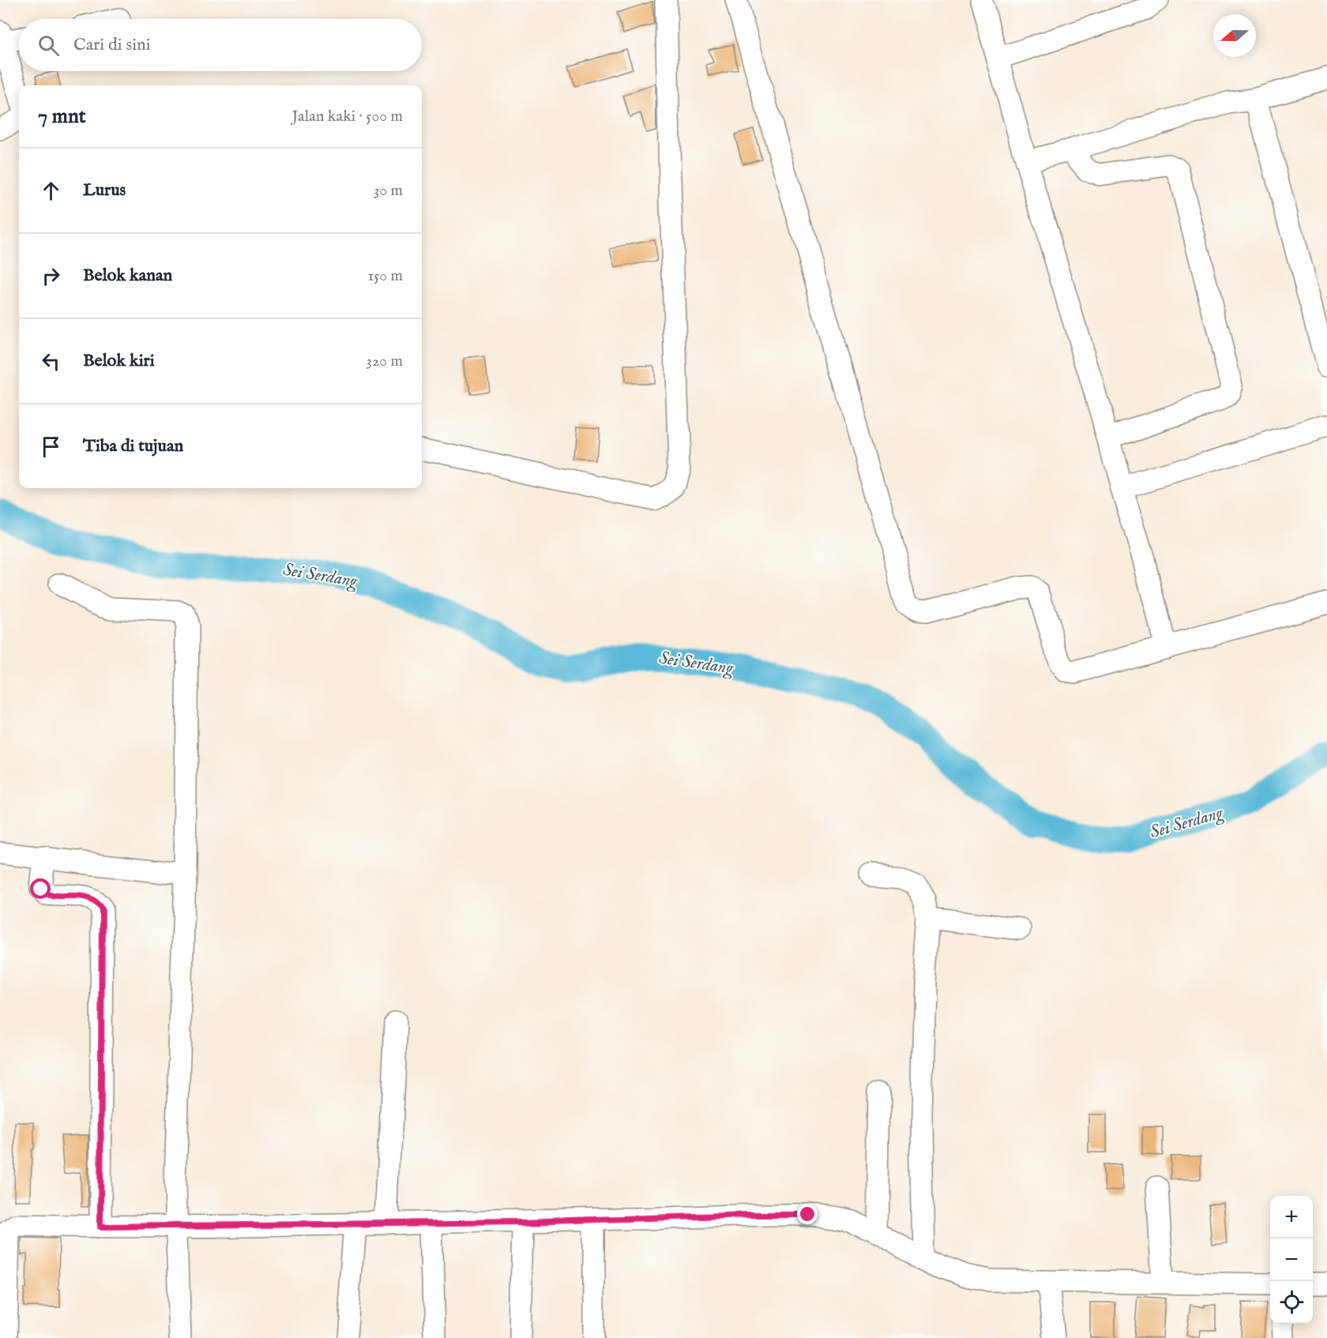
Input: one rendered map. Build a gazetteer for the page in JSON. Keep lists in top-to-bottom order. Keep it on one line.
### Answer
{"water":["Sei Serdang"],"north":"left","page":{"search":"Cari di sini","heading":["7 mnt","Jalan kaki · 500 m"],"list":[["Lurus","30 m"],["Belok kanan","150 m"],["Belok kiri","320 m"],"Tiba di tujuan"],"map_buttons":["+","−"]}}
